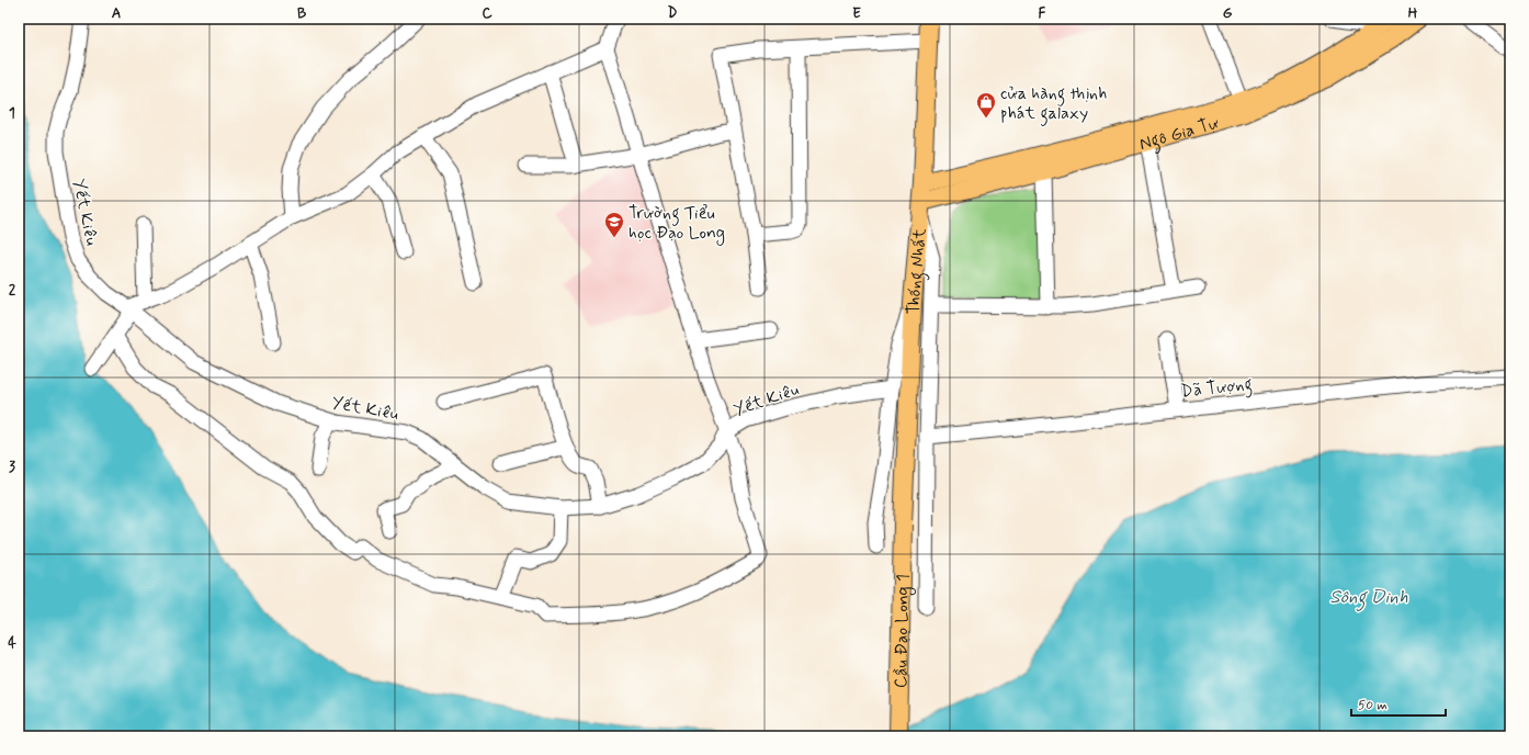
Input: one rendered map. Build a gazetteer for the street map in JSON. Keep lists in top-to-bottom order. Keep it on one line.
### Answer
{"streets":{"main road":["Ngô Gia Tự","Thống Nhất","Cầu Đạo Long 1"],"street":["Yết Kiêu","Dã Tượng"]},"crossings":[["Ngô Gia Tự","Thống Nhất"],["Thống Nhất","Cầu Đạo Long 1"]],"water":["Sông Dinh"],"places":{"shop":["cửa hàng thịnh phát galaxy"],"school or university":["Trường Tiểu học Đạo Long"]},"scale_bar":"50 m","grid":{"columns":["A","B","C","D","E","F","G","H"],"rows":["1","2","3","4"]}}
